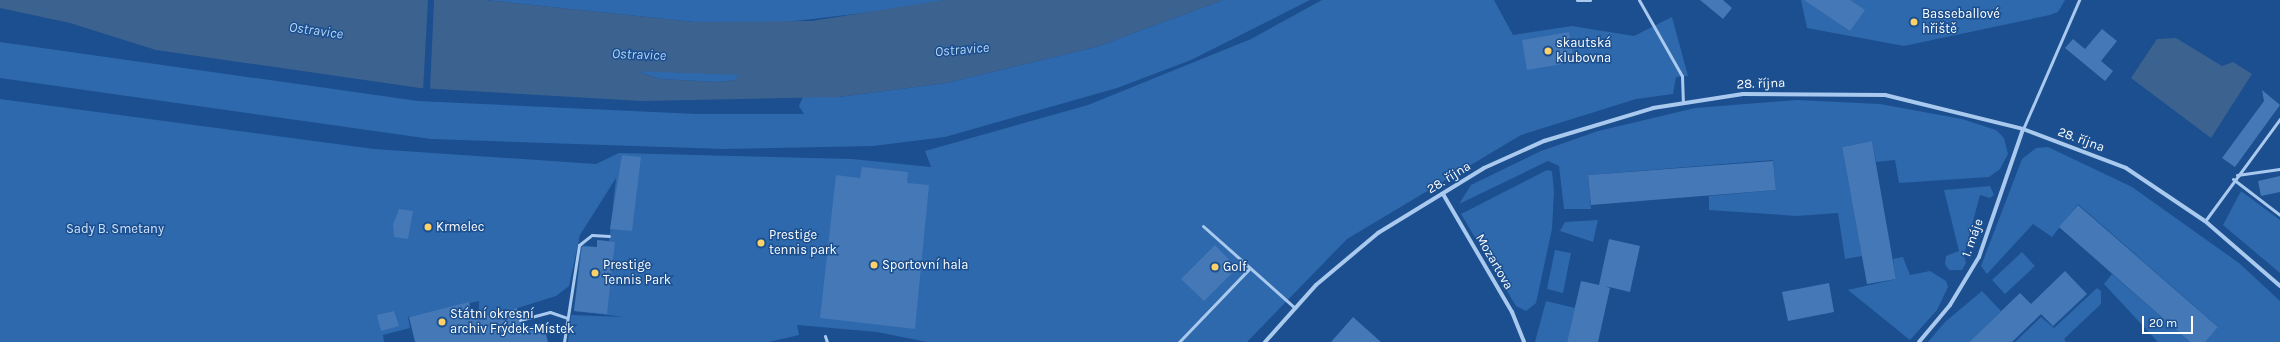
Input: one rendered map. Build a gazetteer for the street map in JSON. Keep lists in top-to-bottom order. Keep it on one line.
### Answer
{"streets":{"street":["28. října","1. máje","Mozartova"]},"crossings":[["28. října","1. máje"],["28. října","Mozartova"]],"water":["Ostravice"],"parks":["Sady B. Smetany"],"places":["Basseballové hřiště","skautská klubovna","Krmelec","Prestige tennis park","Sportovní hala","Golf","Prestige Tennis Park","Státní okresní archiv Frýdek-Místek"],"scale_bar":"20 m"}
